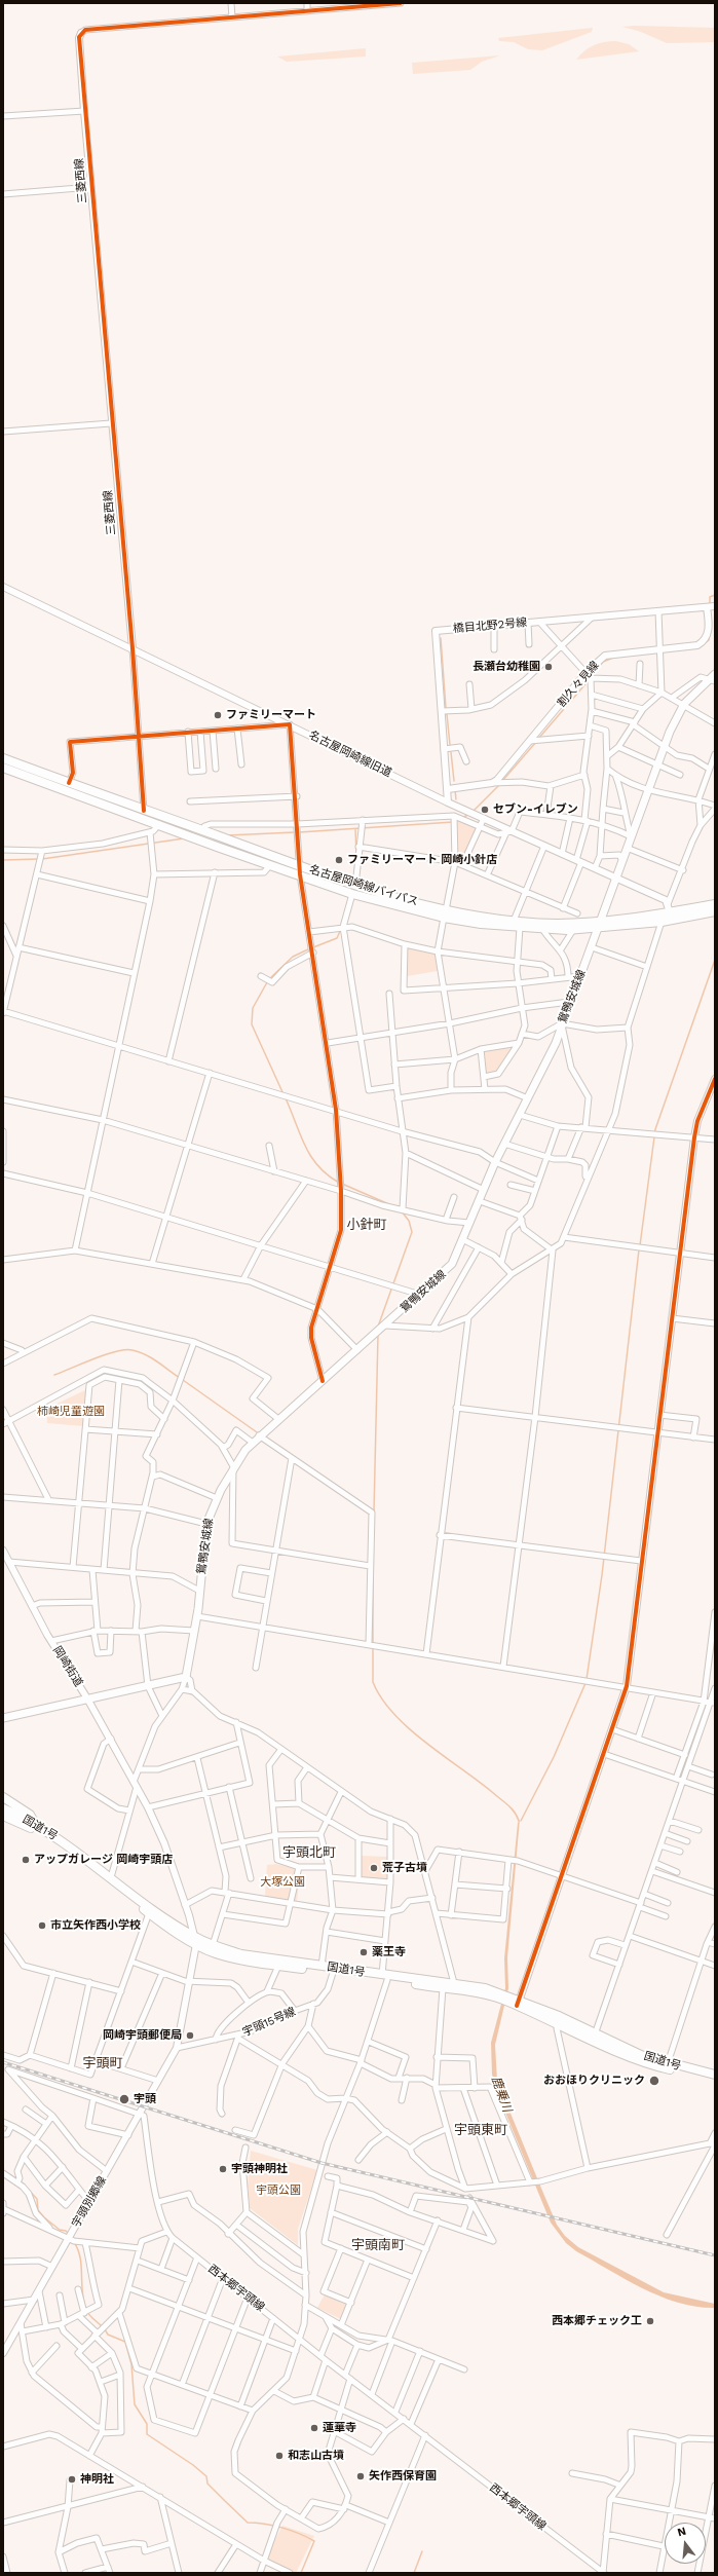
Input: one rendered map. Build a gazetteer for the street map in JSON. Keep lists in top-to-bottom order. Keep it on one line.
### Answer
{"streets":{"main road":["名古屋岡崎線バイパス","鴛鴨安城線","国道1号"],"street":["三菱西線","橋目北野2号線","割久々見線","名古屋岡崎線旧道","岡崎街道","宇頭15号線","宇頭別郷線","西本郷宇頭線"]},"crossings":[["三菱西線","名古屋岡崎線旧道"],["橋目北野2号線","割久々見線"],["橋目北野2号線","名古屋岡崎線旧道"],["名古屋岡崎線旧道","名古屋岡崎線バイパス"],["名古屋岡崎線旧道","鴛鴨安城線"],["名古屋岡崎線バイパス","鴛鴨安城線"],["岡崎街道","国道1号"],["岡崎街道","宇頭別郷線"],["国道1号","宇頭別郷線"],["宇頭15号線","宇頭別郷線"],["宇頭別郷線","西本郷宇頭線"]],"districts":["小針町","宇頭北町","宇頭町","宇頭東町","宇頭南町"],"water":["鹿乗川"],"parks":["柿崎児童遊園","大塚公園","宇頭公園"],"places":["長瀬台幼稚園","ファミリーマート","セブン-イレブン","ファミリーマート 岡崎小針店","アップガレージ 岡崎宇頭店","荒子古墳","市立矢作西小学校","薬王寺","岡崎宇頭郵便局","おおほりクリニック","宇頭","宇頭神明社","西本郷チェック工","蓮華寺","和志山古墳","矢作西保育園","神明社"],"north":"top"}
